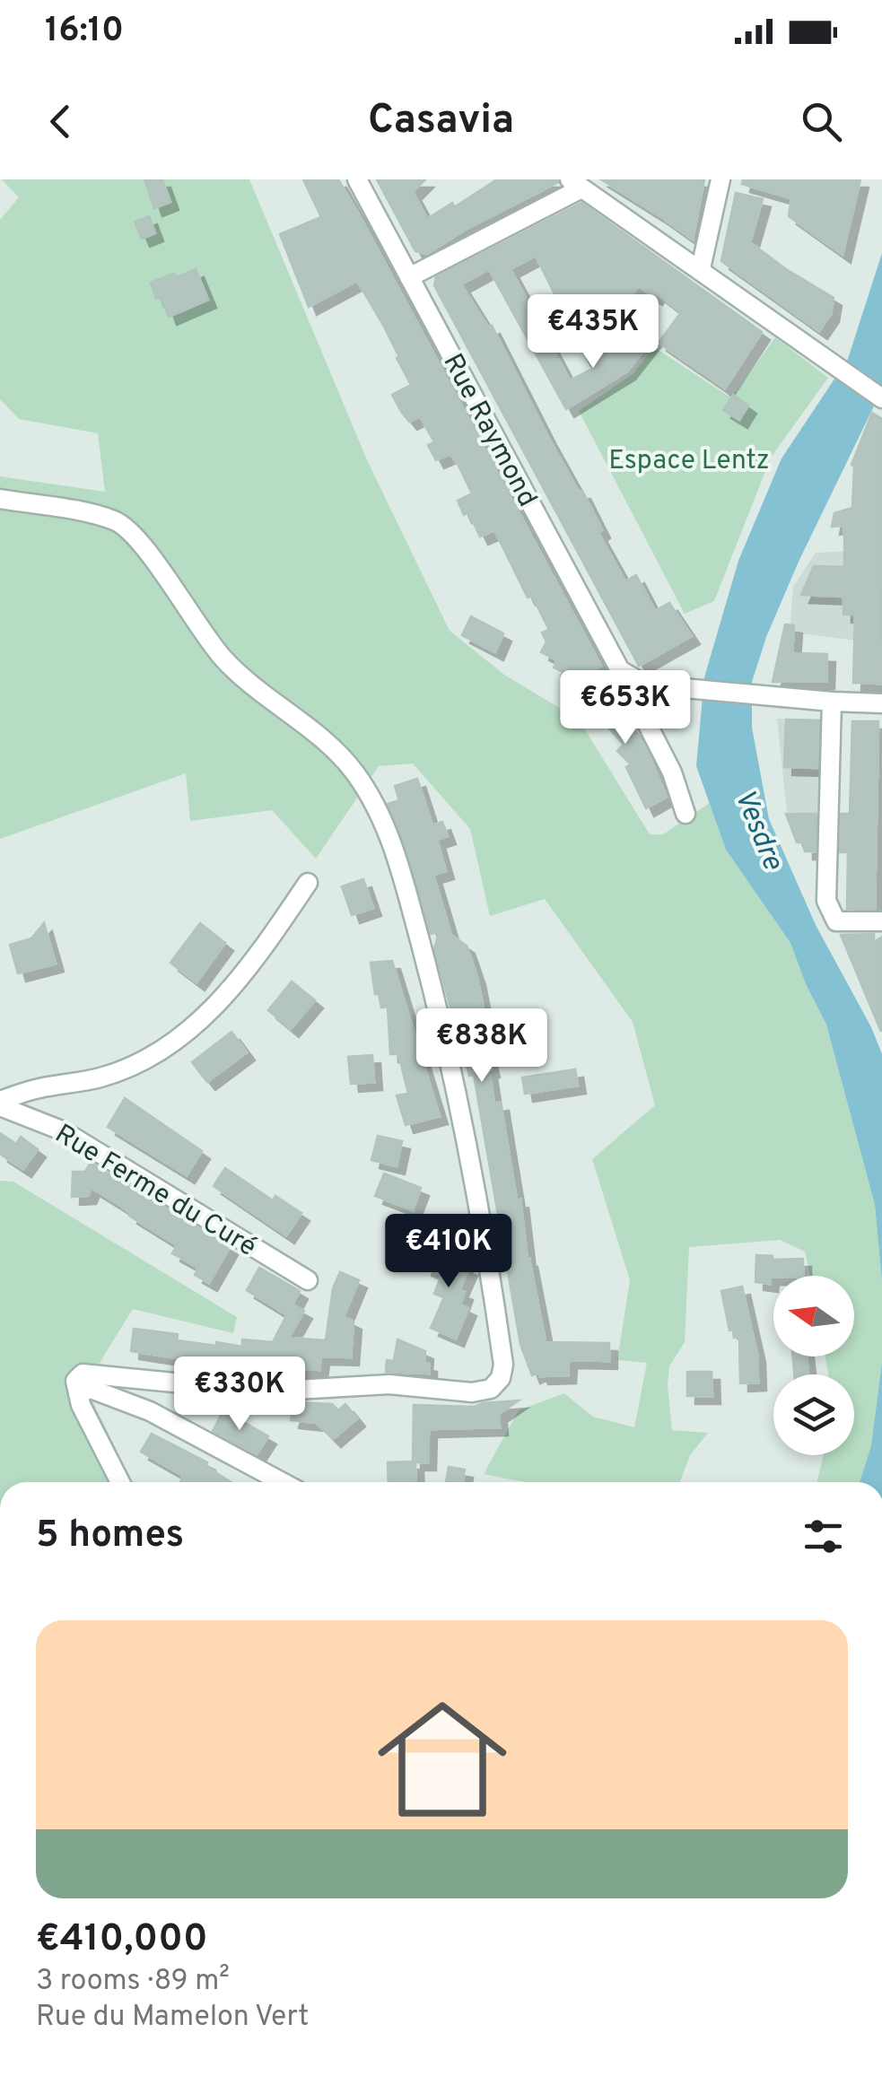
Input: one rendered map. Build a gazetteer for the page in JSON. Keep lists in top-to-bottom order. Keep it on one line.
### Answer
{"streets":{"street":["Rue Raymond","Rue Ferme du Curé"]},"water":["Vesdre"],"parks":["Espace Lentz"],"north":"left","page":{"status":"16:10","header":"Casavia","price":["€435K","€653K","€838K","€410K","€330K"],"heading":"5 homes","list":[{"name":"€410,000","note":"3 rooms · 89 m² · Rue du Mamelon Vert"}]}}
